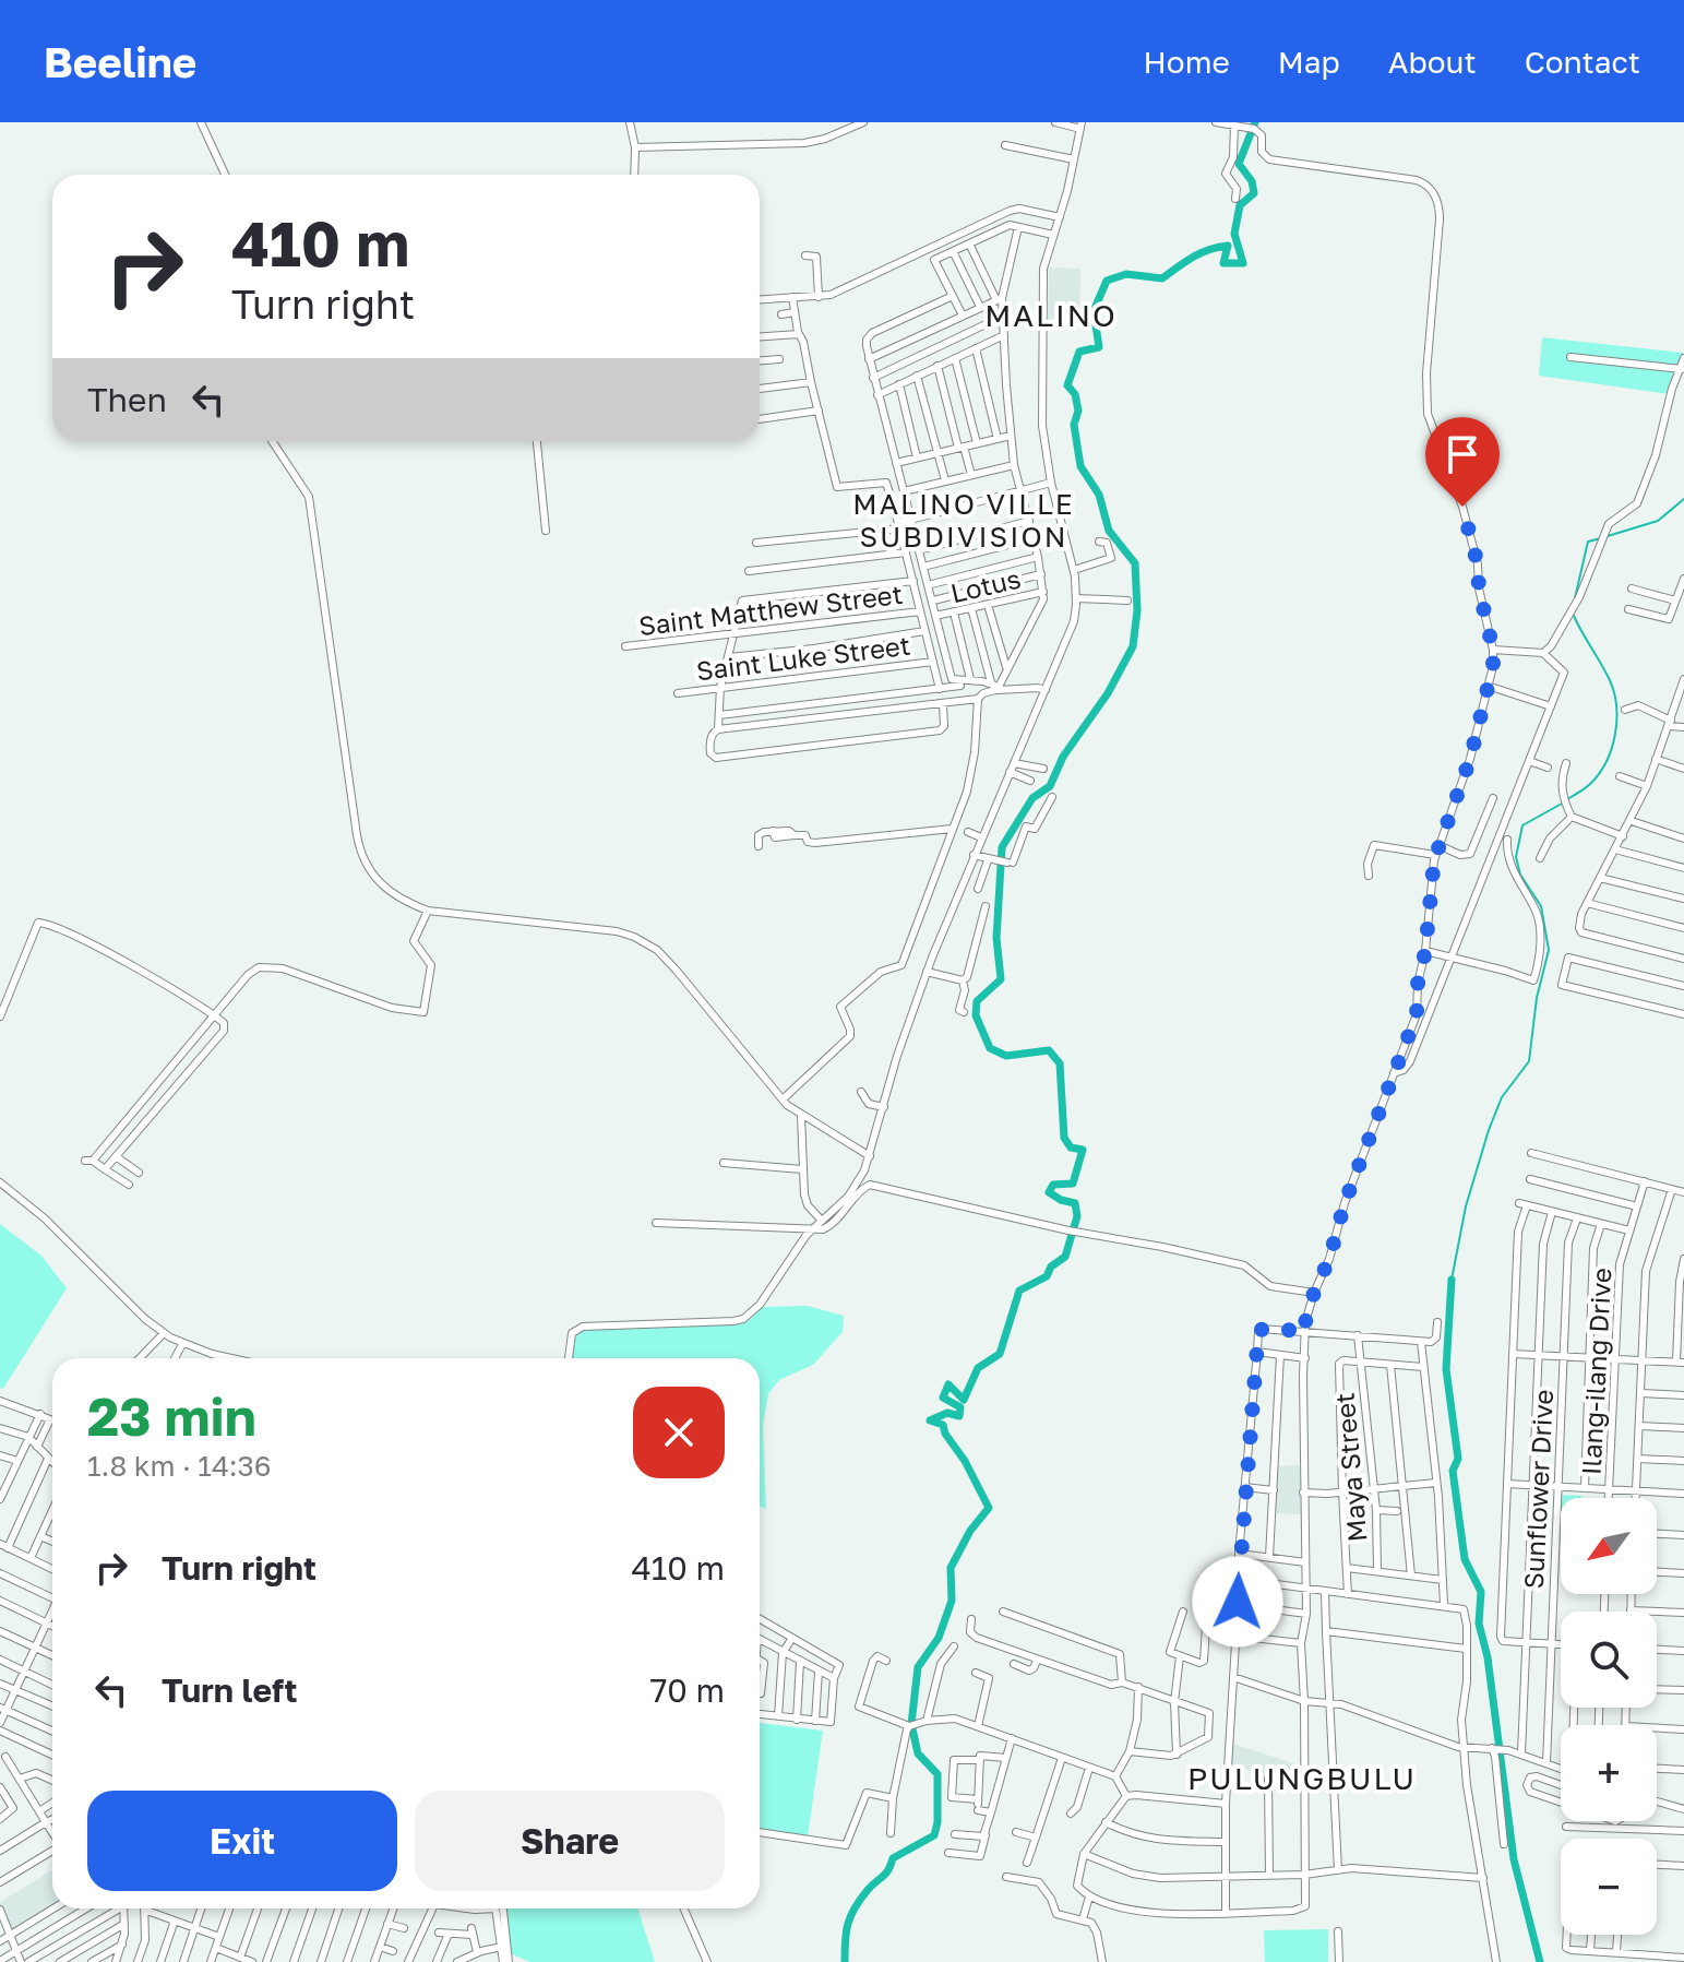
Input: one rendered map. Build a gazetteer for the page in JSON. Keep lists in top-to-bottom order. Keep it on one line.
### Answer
{"streets":{"street":["Lotus","Saint Matthew Street","Saint Luke Street","Ilang-ilang Drive","Maya Street","Sunflower Drive"]},"districts":["MALINO","MALINO VILLE SUBDIVISION","PULUNGBULU"],"north":"bottom left","page":{"header":"Beeline","nav":["Home","Map","About","Contact"],"turn":["410 m","Turn right"],"then":"Then","heading":["23 min","1.8 km · 14:36"],"map_buttons":["+","−"],"list":[{"name":"Turn right","value":"410 m"},{"name":"Turn left","value":"70 m"}],"buttons":["Exit","Share"]}}
